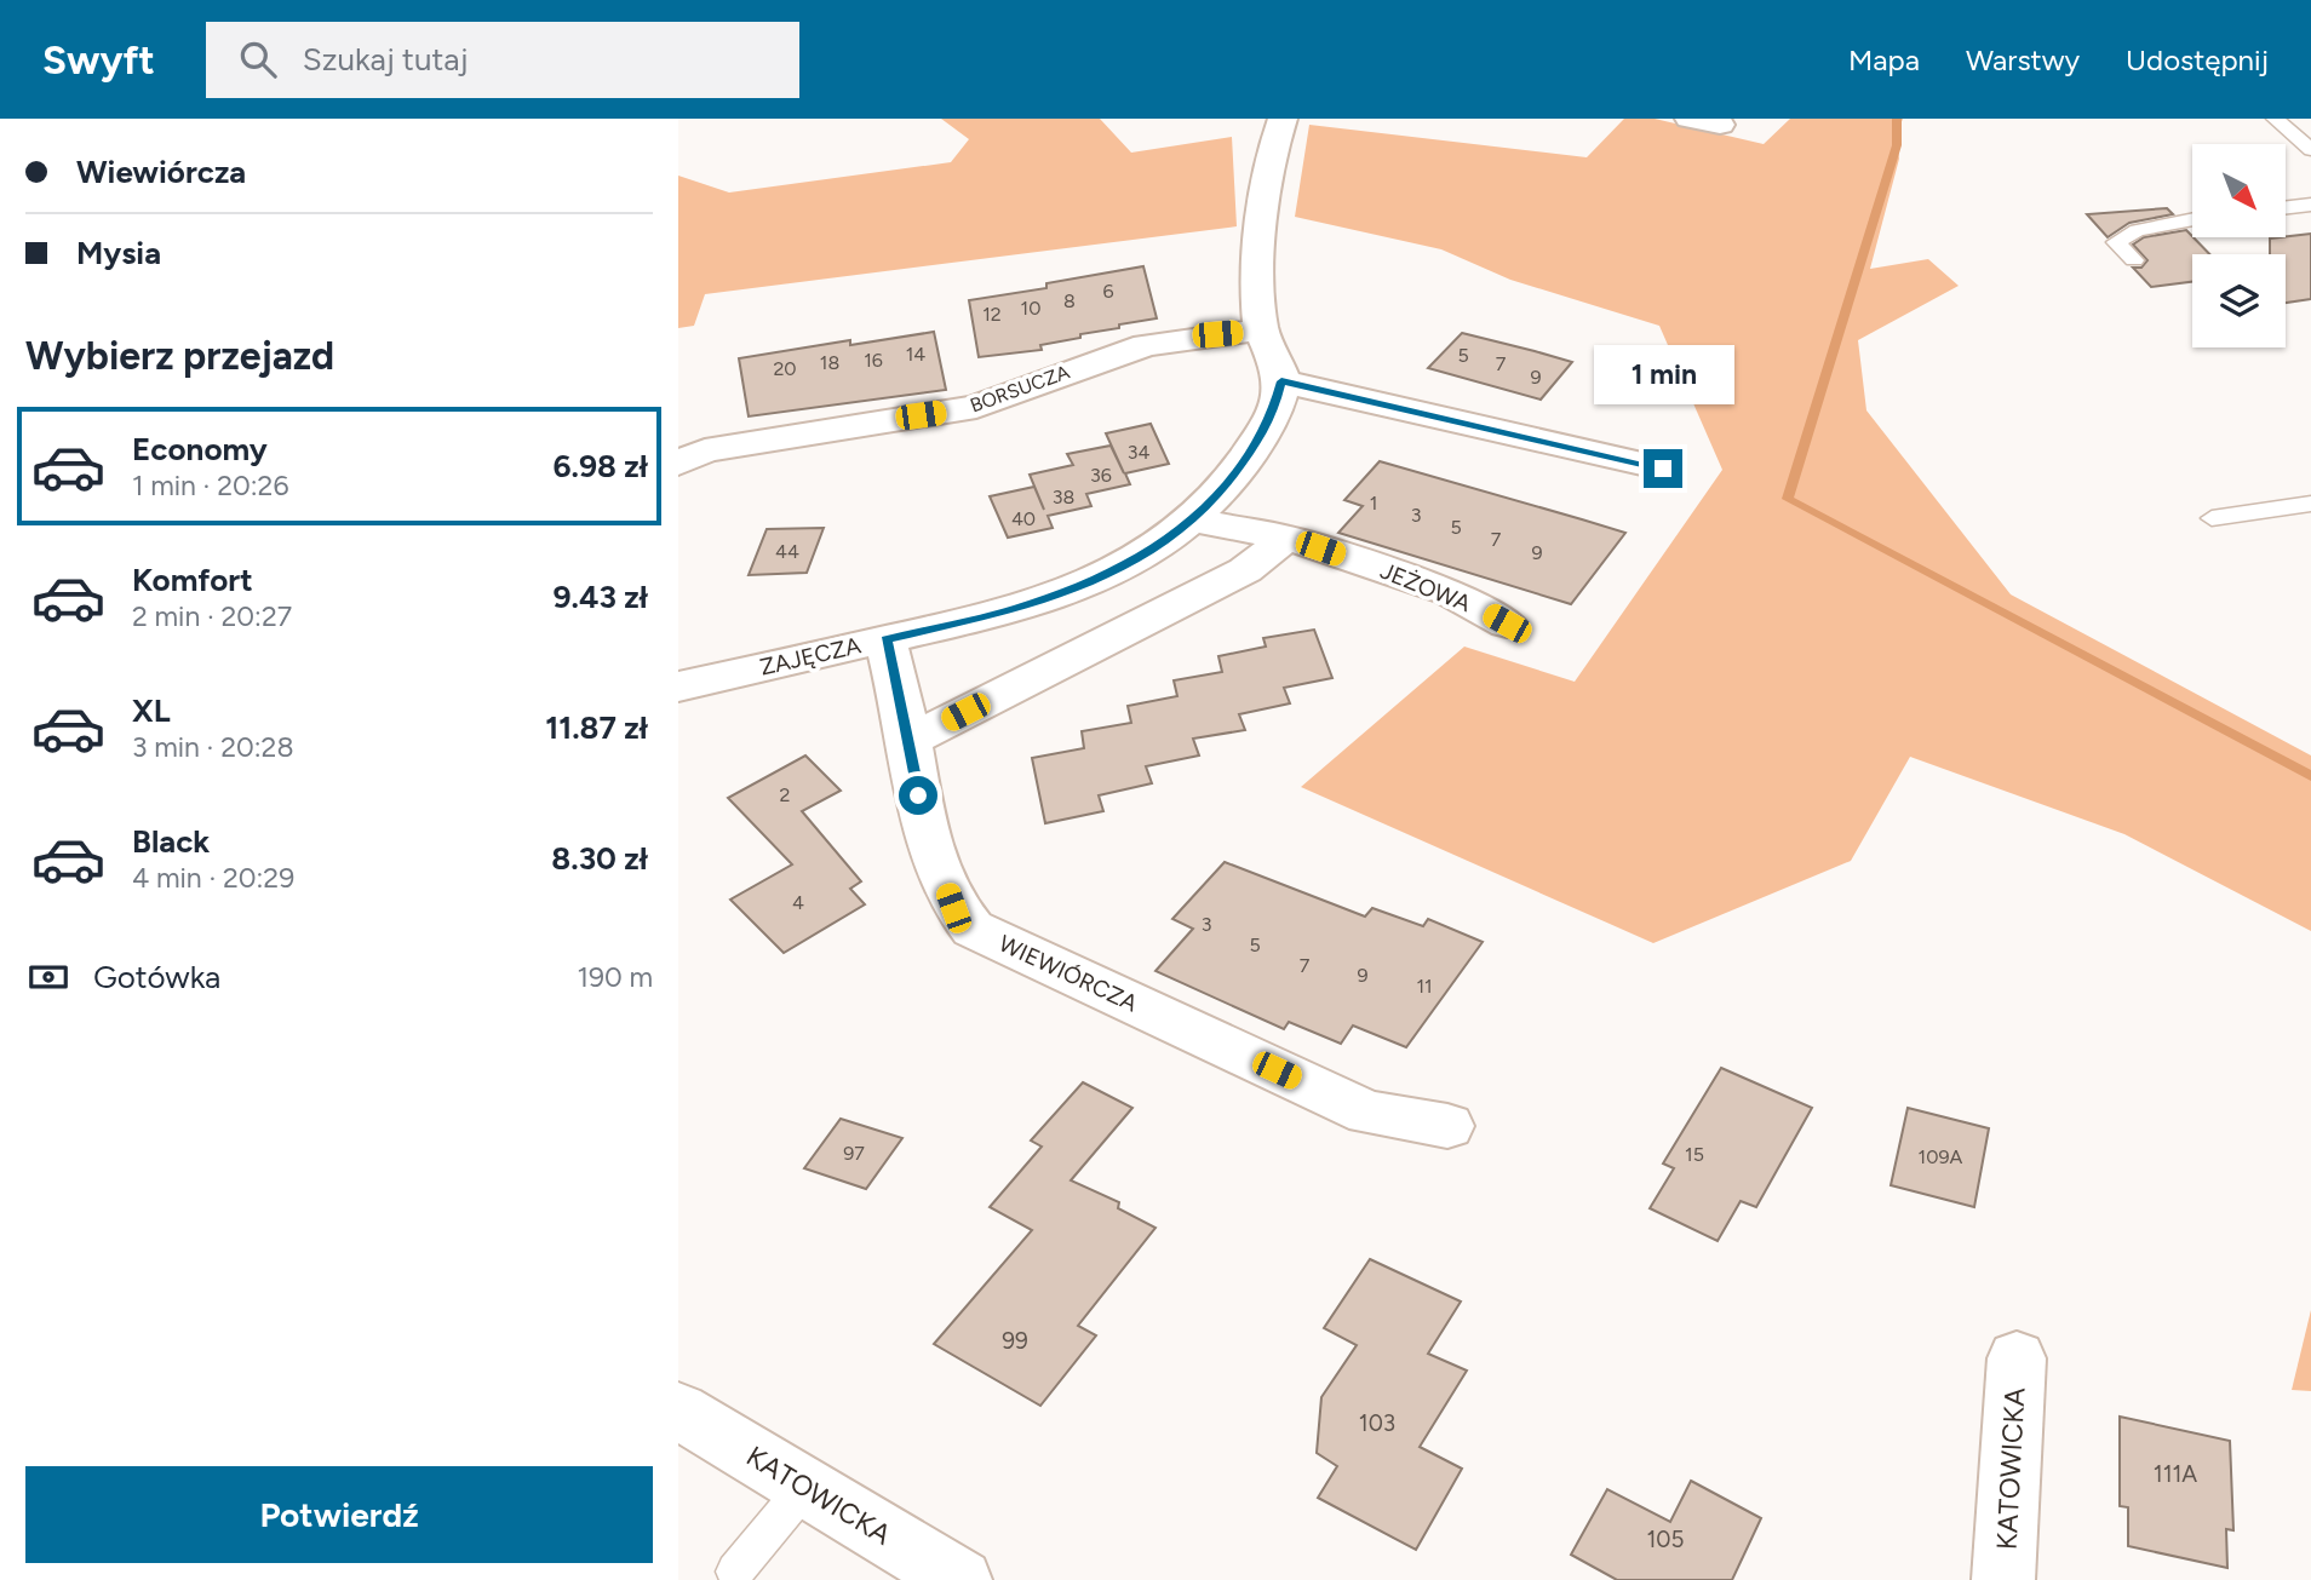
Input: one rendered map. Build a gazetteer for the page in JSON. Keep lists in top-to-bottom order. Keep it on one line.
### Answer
{"streets":{"street":["BORSUCZA","JEŻOWA","ZAJĘCZA","WIEWIÓRCZA","KATOWICKA"]},"crossings":[["JEŻOWA","ZAJĘCZA"],["ZAJĘCZA","WIEWIÓRCZA"]],"house_numbers":["6","8","10","12","14","5","16","18","7","20","9","34","36","38","1","3","40","5","7","44","9","2","4","3","5","7","9","11","97","15","109A","99","103","111A","105"],"north":"bottom right","page":{"header":"Swyft","search":"Szukaj tutaj","nav":["Mapa","Warstwy","Udostępnij"],"banner":["Wiewiórcza","Mysia"],"heading":"Wybierz przejazd","bubble":"1 min","list":[{"name":"Economy","note":"1 min · 20:26","value":"6.98 zł"},{"name":"Komfort","note":"2 min · 20:27","value":"9.43 zł"},{"name":"XL","note":"3 min · 20:28","value":"11.87 zł"},{"name":"Black","note":"4 min · 20:29","value":"8.30 zł"}],"pay":["Gotówka","190 m"],"buttons":"Potwierdź"}}
